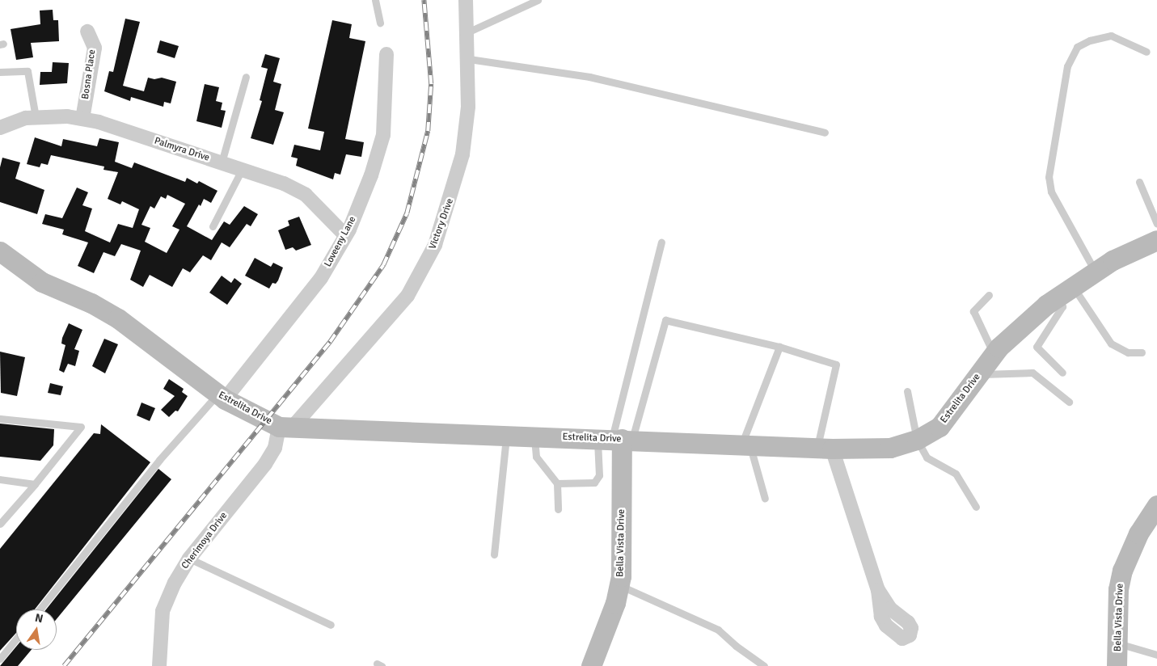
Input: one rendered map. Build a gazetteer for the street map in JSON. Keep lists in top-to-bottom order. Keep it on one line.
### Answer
{"streets":{"street":["Bosna Place","Palmyra Drive","Victory Drive","Loveeny Lane","Estrelita Drive","Cherimoya Drive","Bella Vista Drive"]},"crossings":[["Bosna Place","Palmyra Drive"],["Palmyra Drive","Loveeny Lane"],["Victory Drive","Estrelita Drive"],["Victory Drive","Cherimoya Drive"],["Loveeny Lane","Estrelita Drive"],["Estrelita Drive","Cherimoya Drive"],["Estrelita Drive","Bella Vista Drive"]],"north":"top"}
